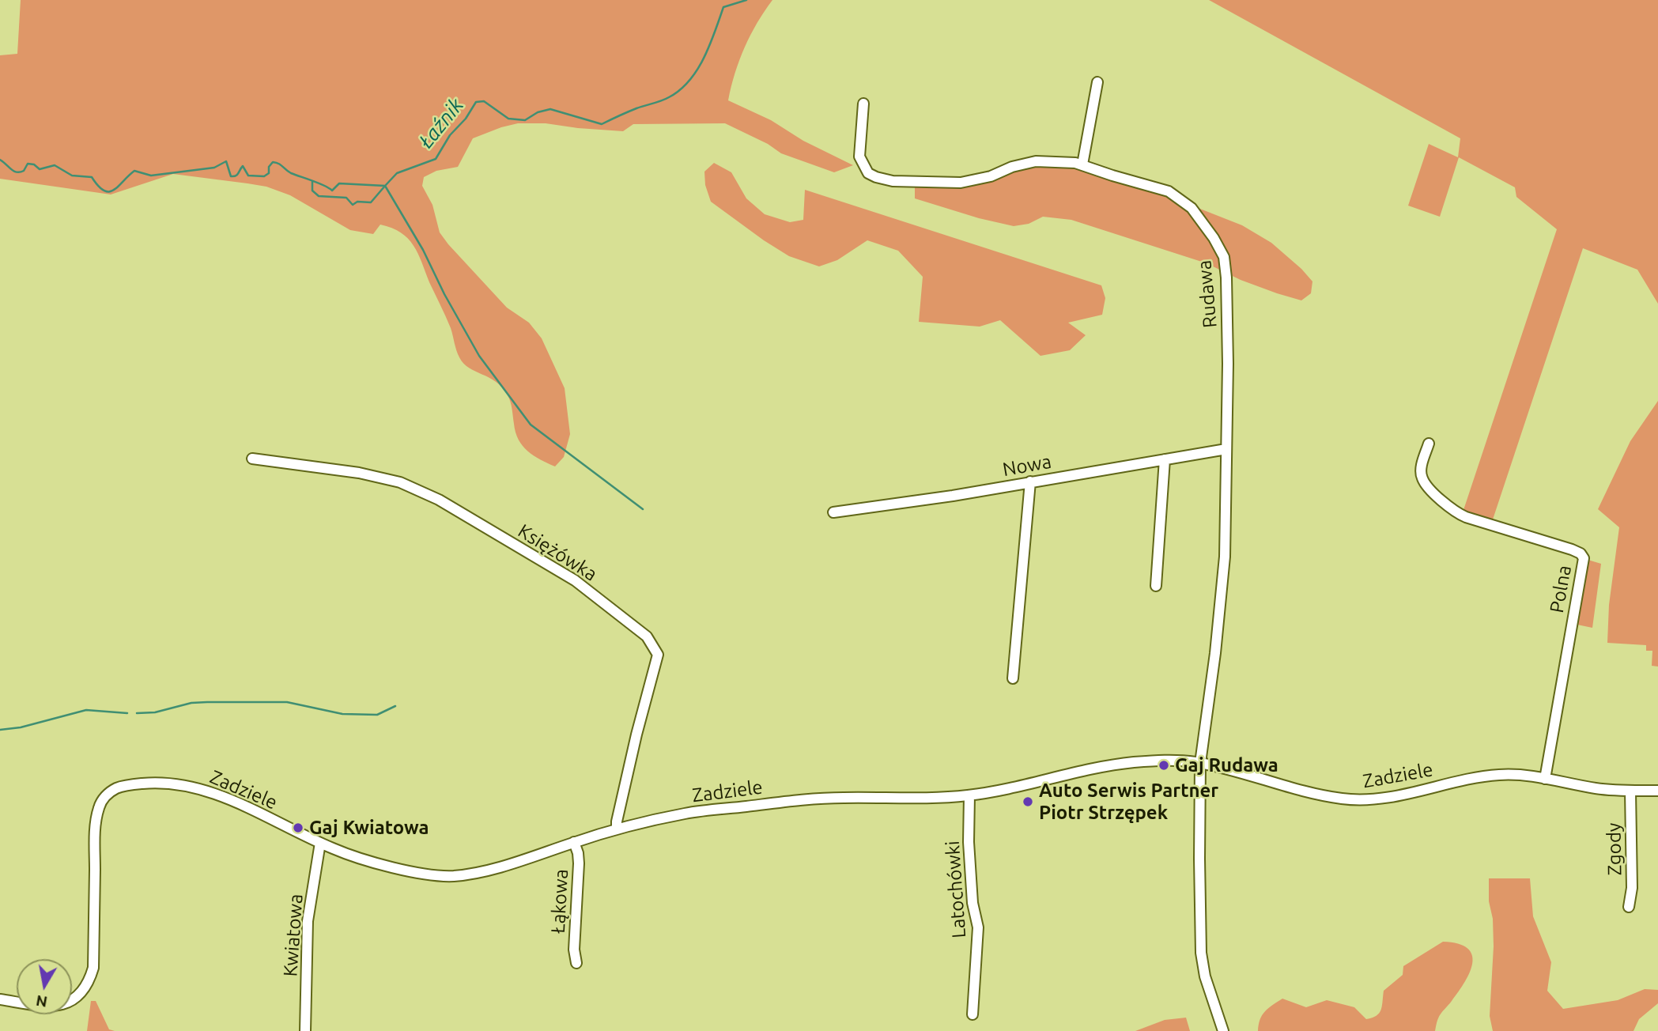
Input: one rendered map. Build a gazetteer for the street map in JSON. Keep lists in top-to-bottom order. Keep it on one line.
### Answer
{"streets":{"street":["Rudawa","Nowa","Księżówka","Polna","Zadziele","Zgody","Latochówki","Łąkowa","Kwiatowa"]},"crossings":[["Rudawa","Nowa"],["Rudawa","Zadziele"],["Księżówka","Zadziele"],["Polna","Zadziele"],["Zadziele","Zgody"],["Zadziele","Latochówki"],["Zadziele","Łąkowa"],["Zadziele","Kwiatowa"]],"water":["Łaźnik"],"places":["Gaj Rudawa","Auto Serwis Partner Piotr Strzępek","Gaj Kwiatowa"],"north":"bottom"}
